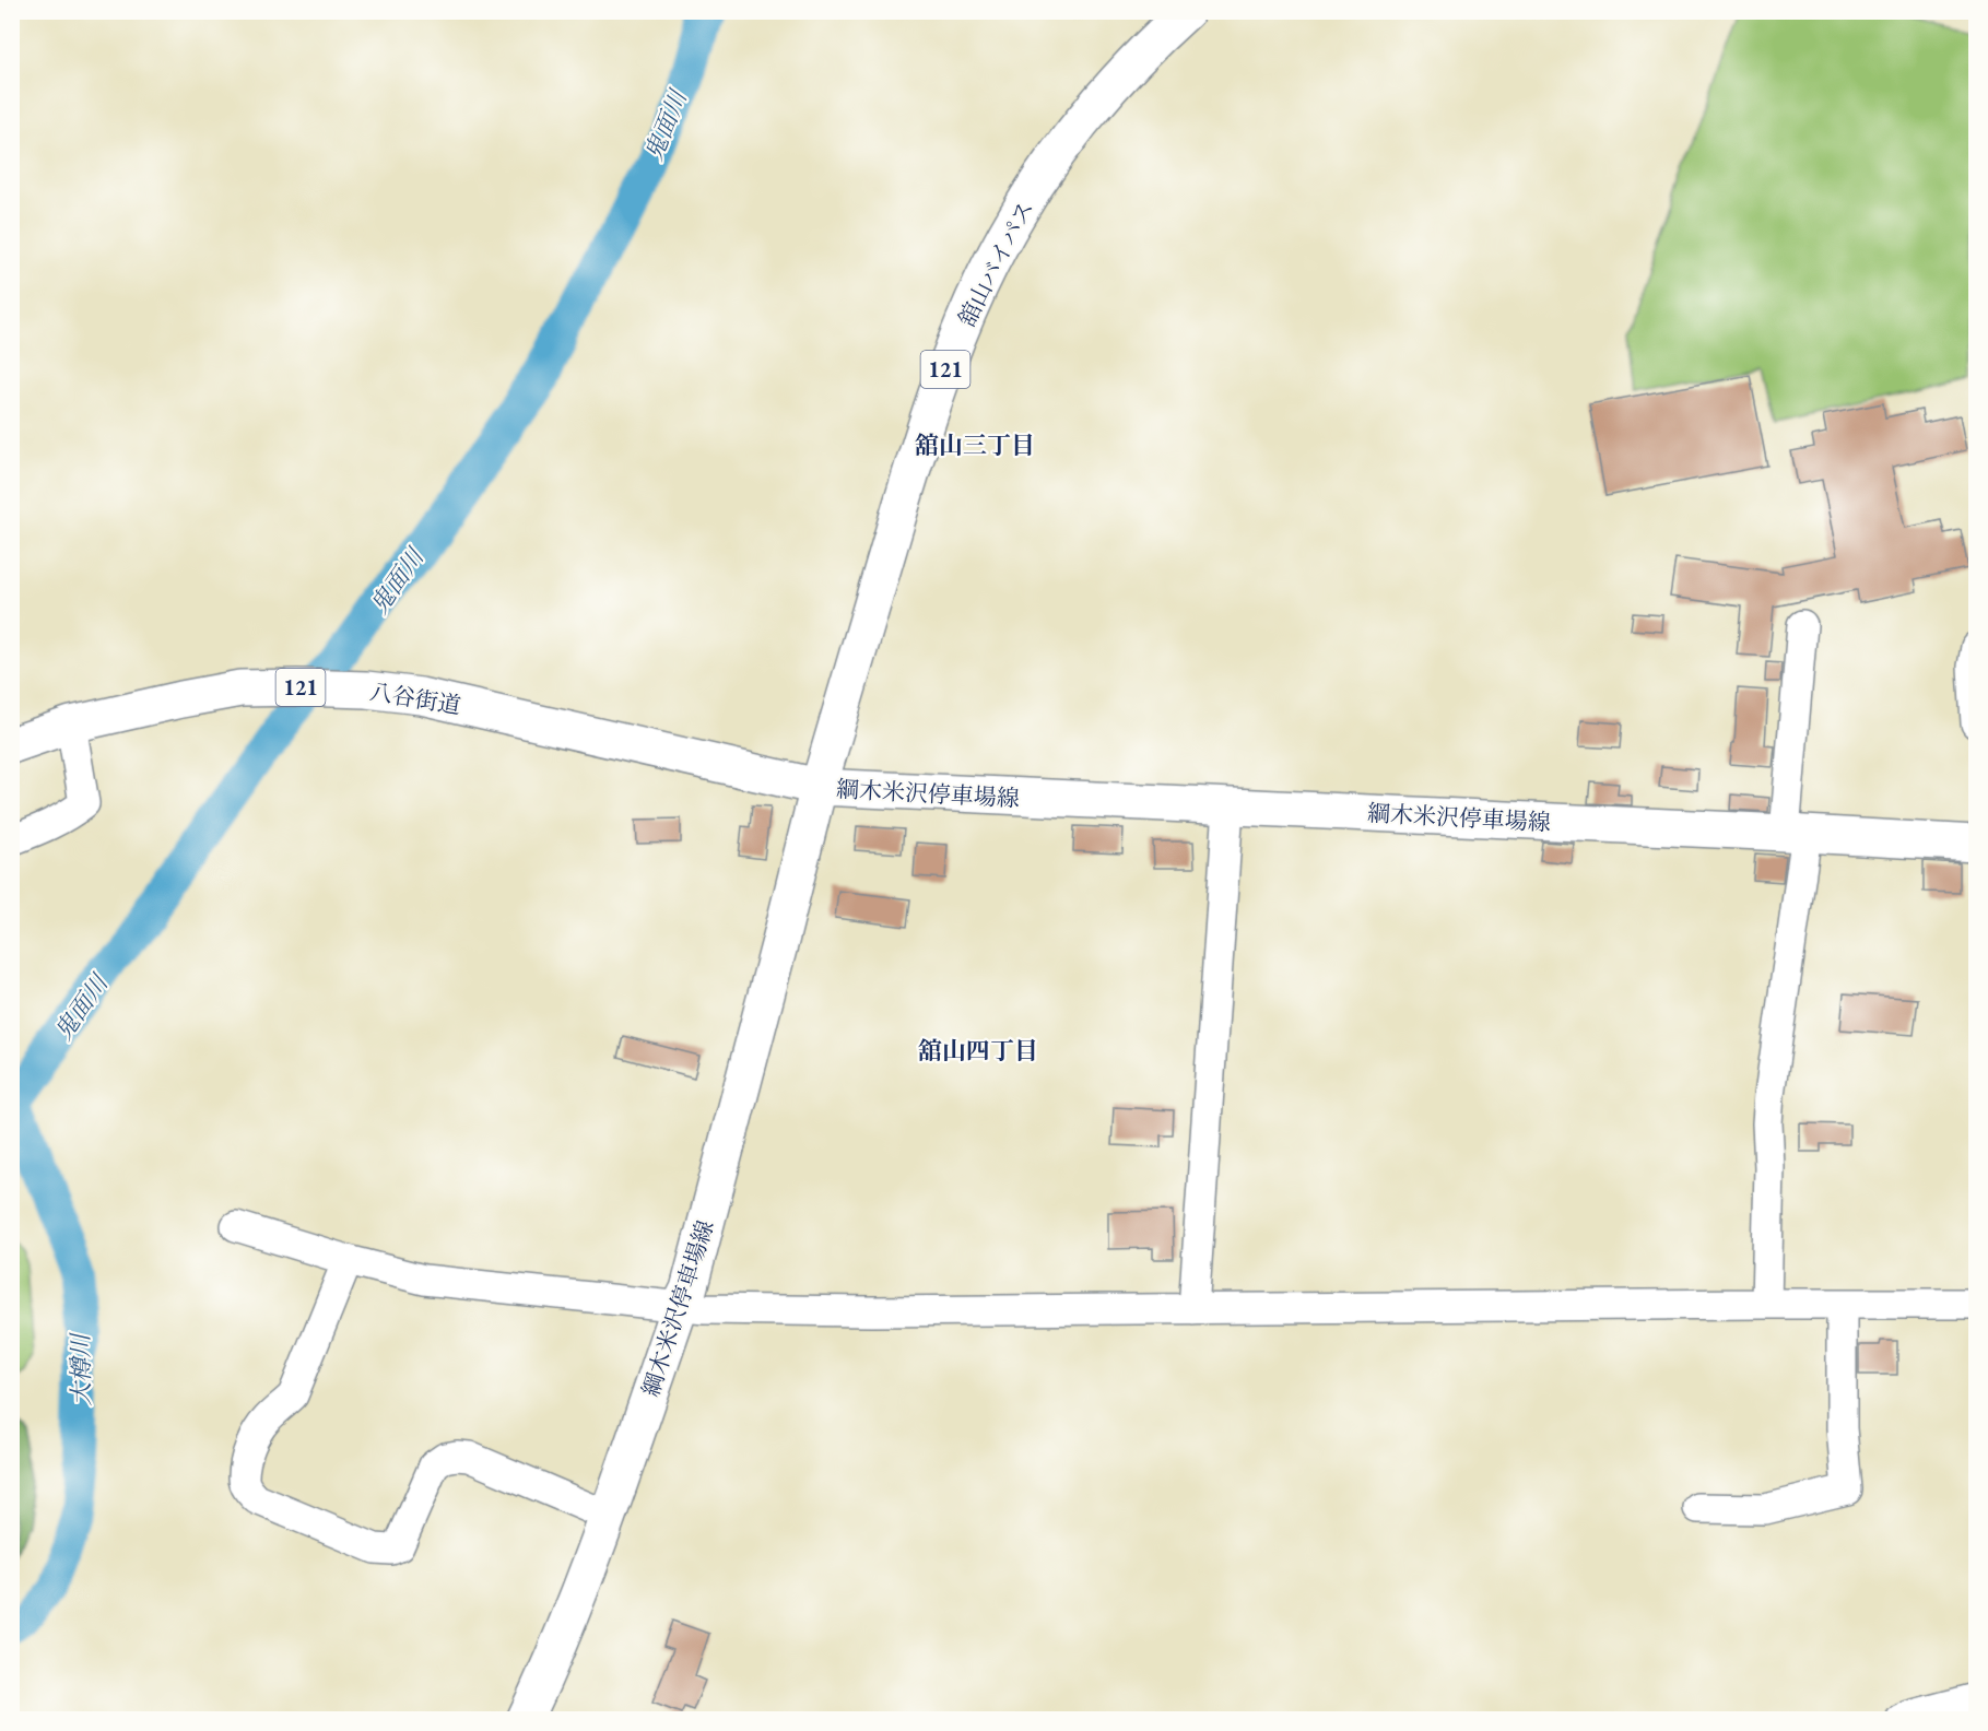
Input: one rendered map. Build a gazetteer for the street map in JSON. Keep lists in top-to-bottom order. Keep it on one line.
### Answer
{"streets":{"main road":["舘山バイパス","121","八谷街道","綱木米沢停車場線"]},"crossings":[["舘山バイパス","八谷街道"],["舘山バイパス","綱木米沢停車場線"],["八谷街道","綱木米沢停車場線"]],"districts":["舘山三丁目","舘山四丁目"],"water":["鬼面川","大樽川"]}
